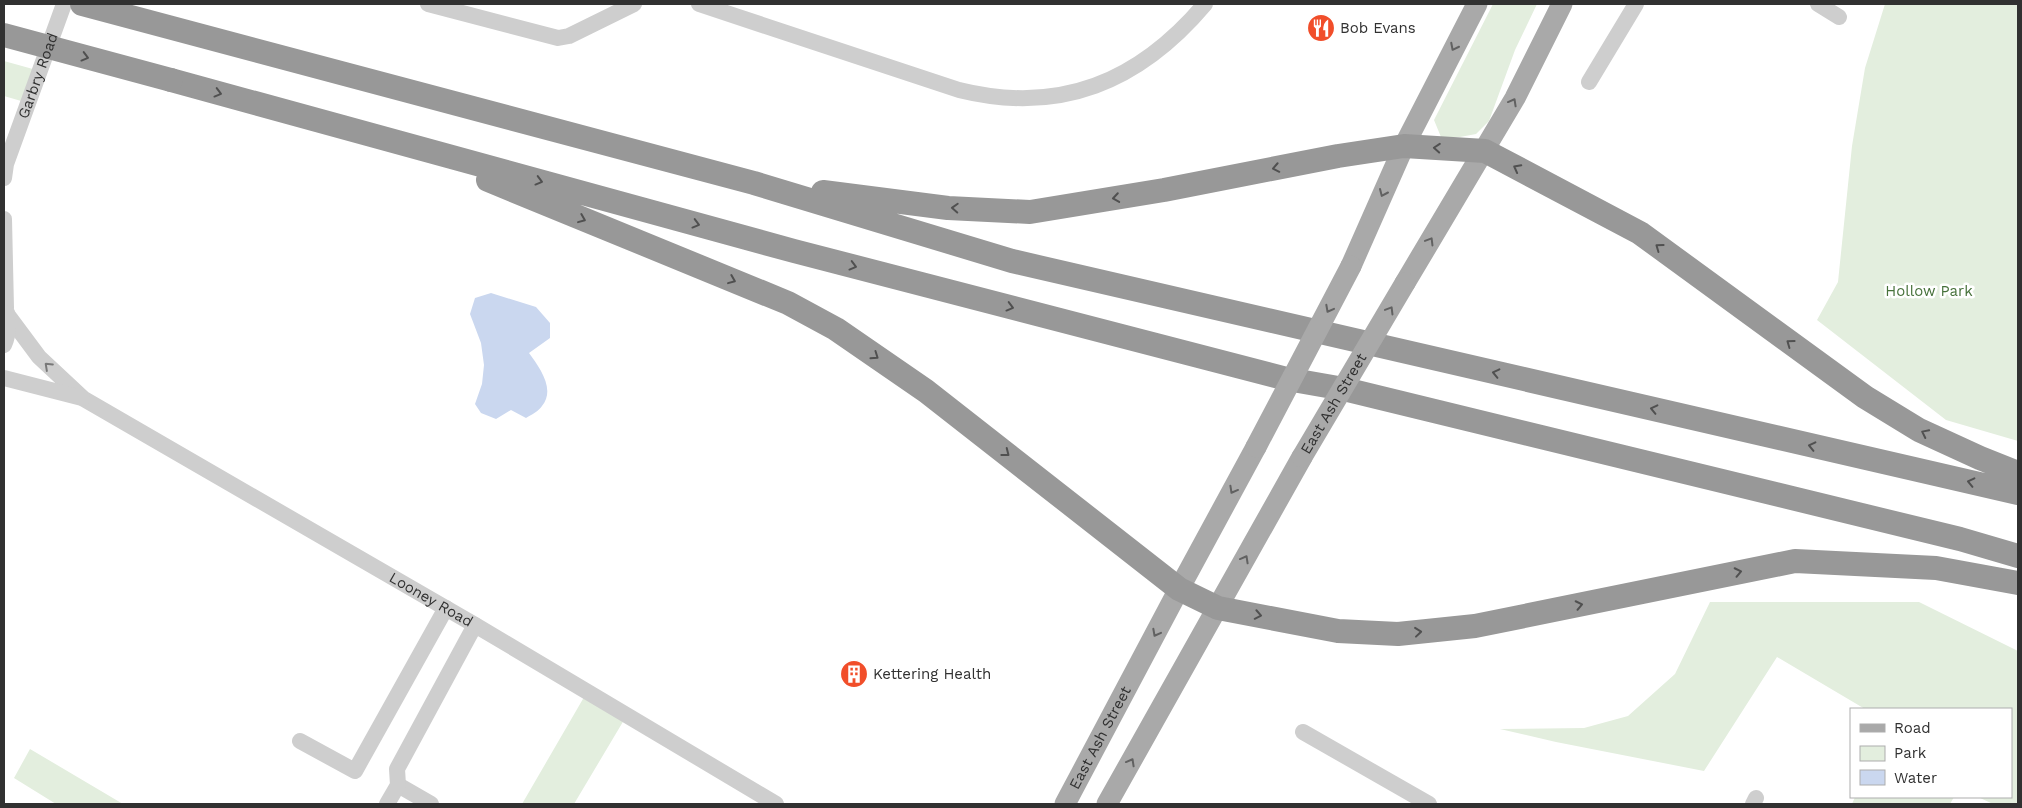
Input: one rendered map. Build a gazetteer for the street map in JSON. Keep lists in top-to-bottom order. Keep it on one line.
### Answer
{"streets":{"main road":["East Ash Street"],"street":["Garbry Road","Looney Road"]},"parks":["Hollow Park"],"places":{"restaurant":["Bob Evans"],"building":["Kettering Health"]},"legend":["Road","Park","Water"]}
